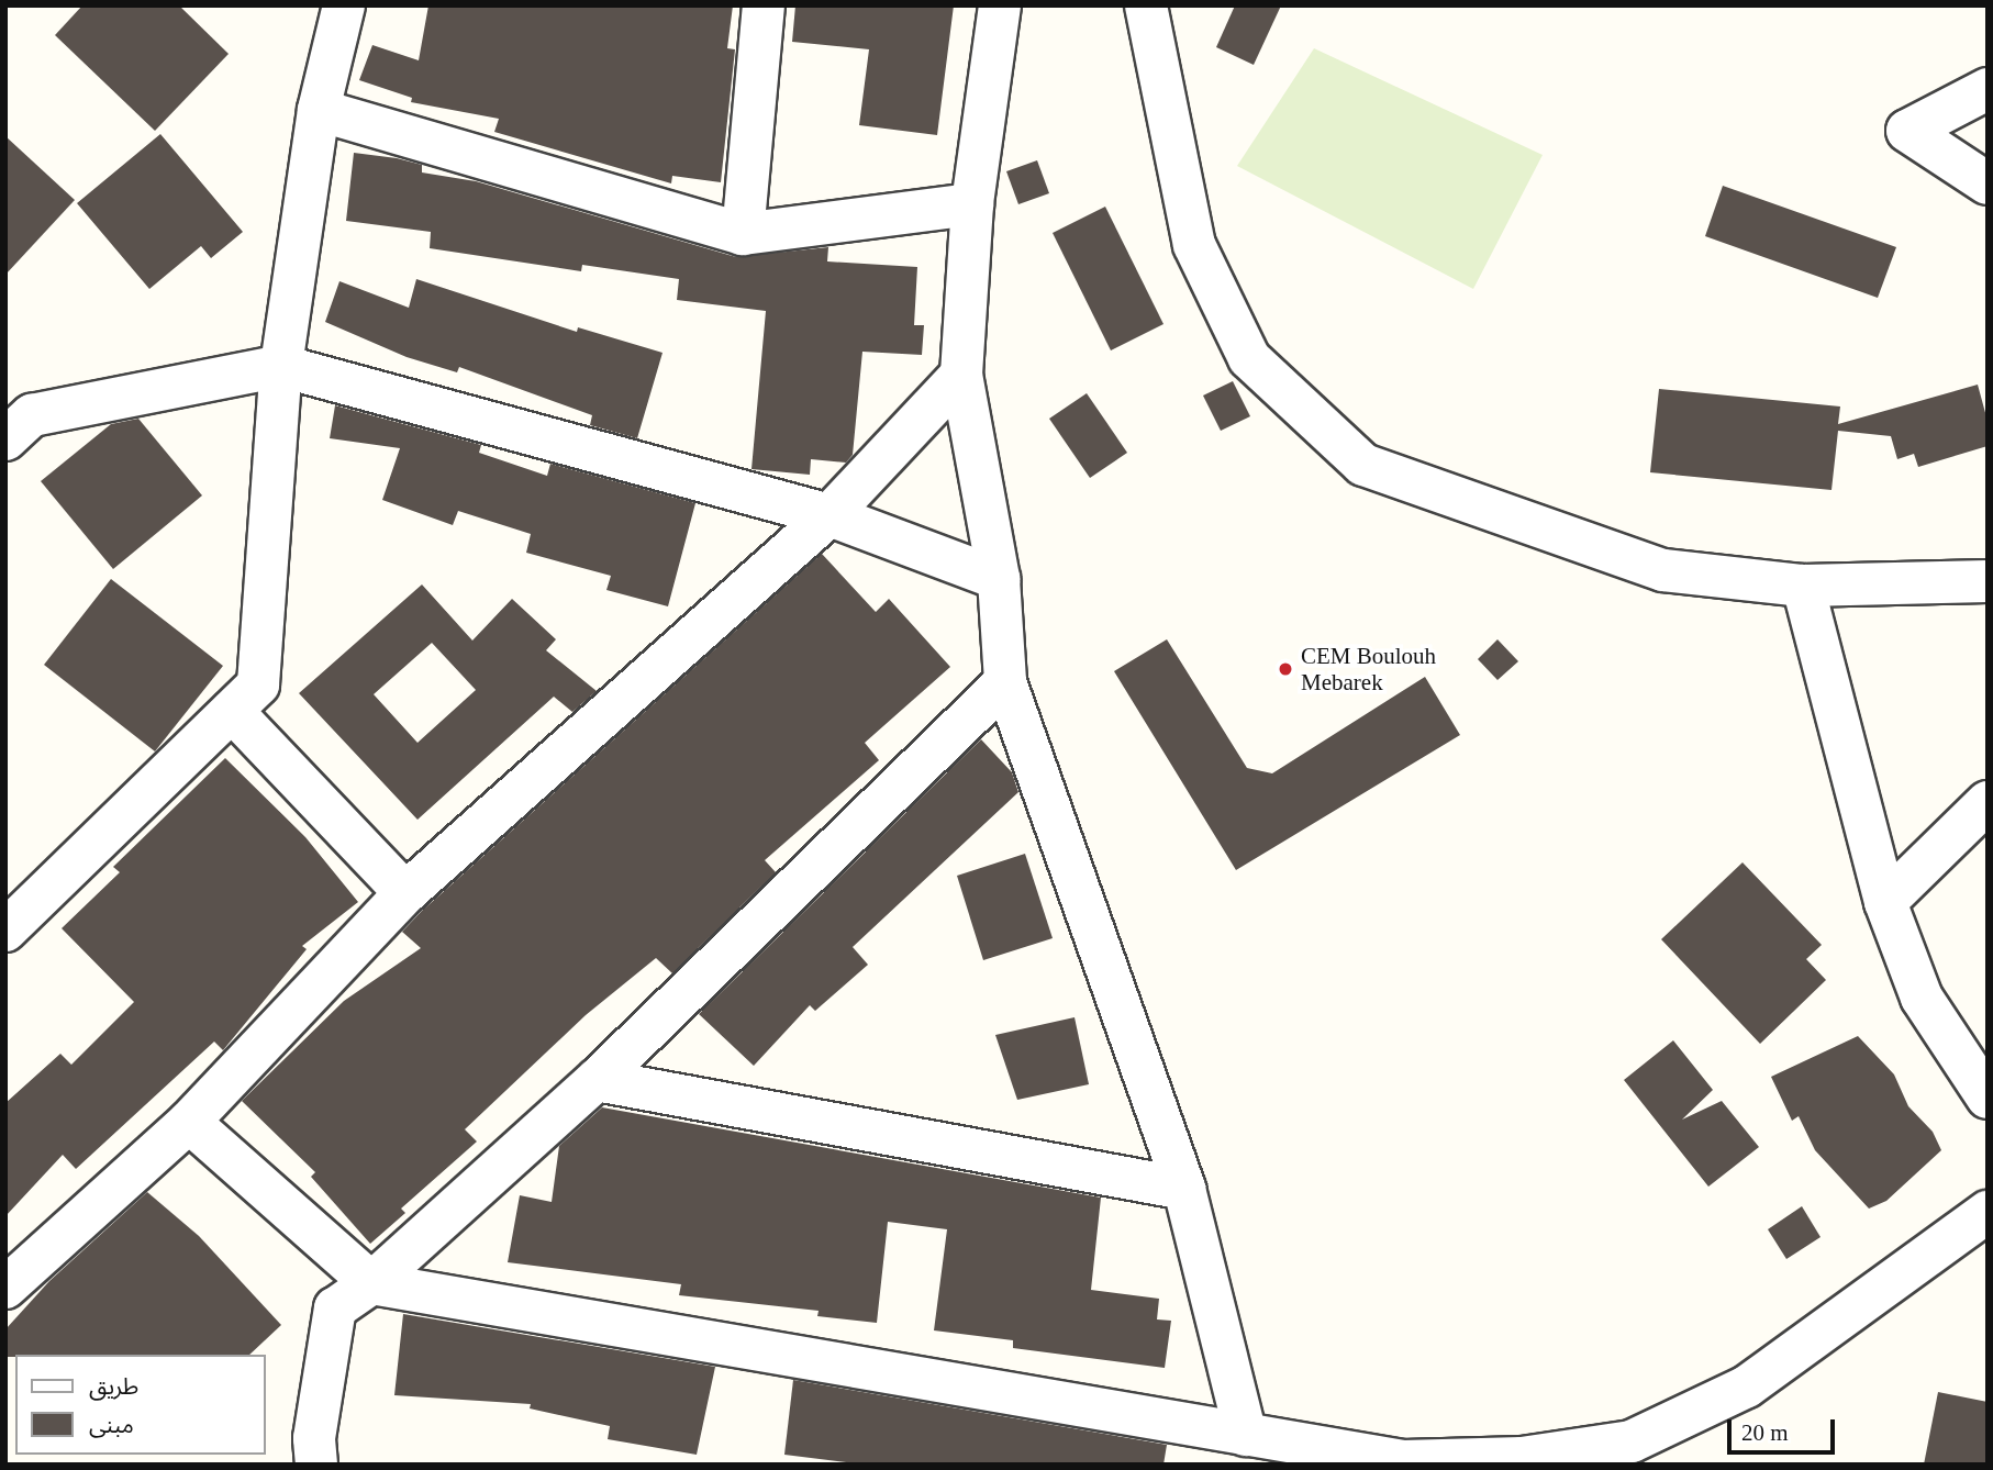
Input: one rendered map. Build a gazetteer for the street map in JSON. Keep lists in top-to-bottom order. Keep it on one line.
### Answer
{"places":["CEM Boulouh Mebarek"],"legend":["طريق","مبنى"],"scale_bar":"20 m"}
